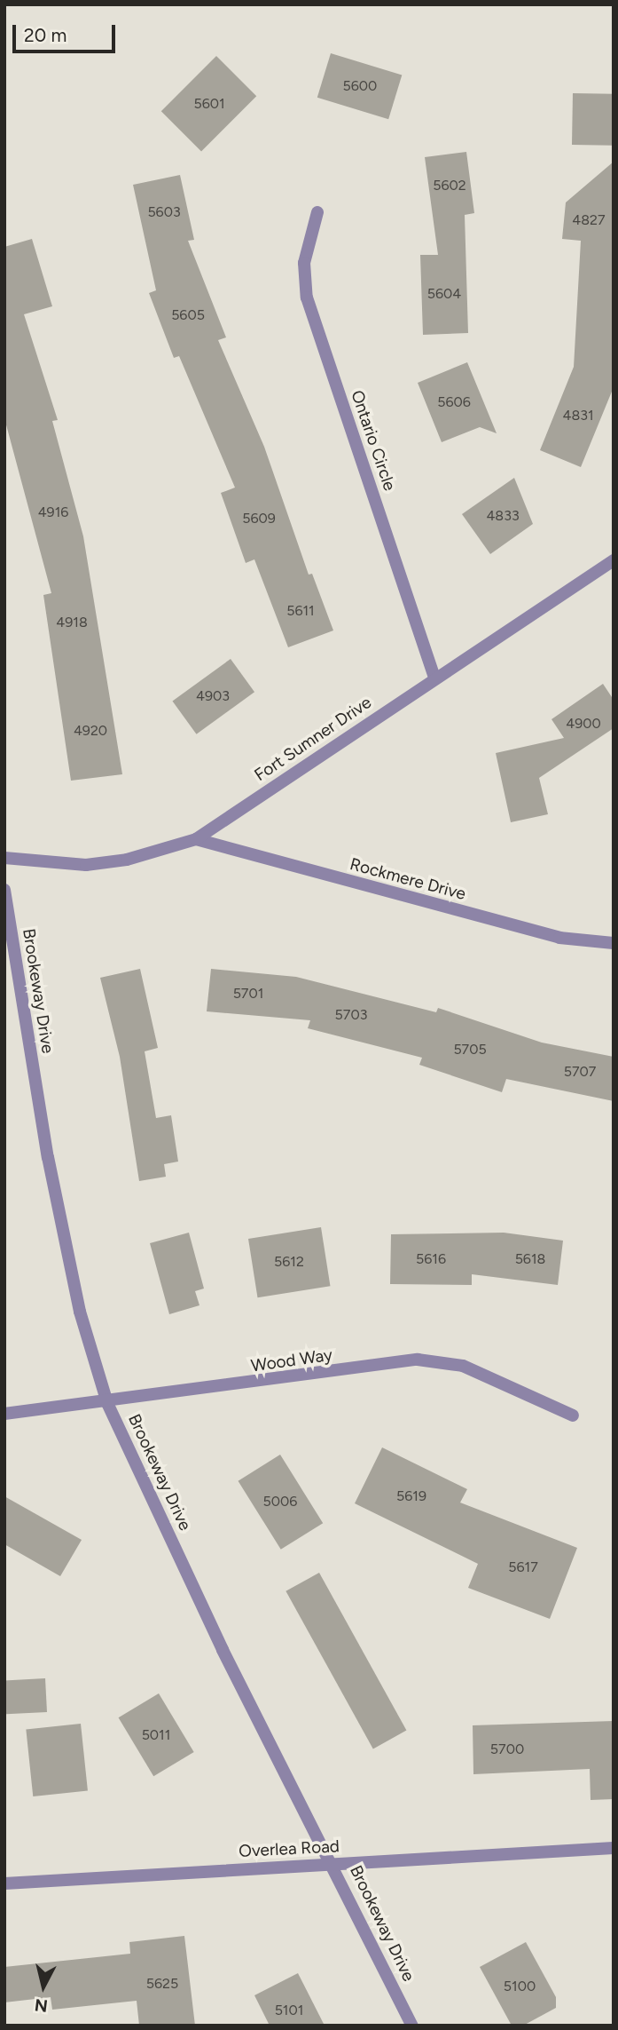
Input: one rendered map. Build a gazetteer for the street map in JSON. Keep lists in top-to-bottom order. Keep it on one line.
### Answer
{"streets":{"street":["Ontario Circle","Fort Sumner Drive","Rockmere Drive","Brookeway Drive","Wood Way","Overlea Road"]},"crossings":[["Ontario Circle","Fort Sumner Drive"],["Fort Sumner Drive","Rockmere Drive"],["Brookeway Drive","Wood Way"],["Brookeway Drive","Overlea Road"]],"house_numbers":["5600","5601","5602","5603","4827","5604","5605","5606","4831","4916","4833","5609","5611","4918","4903","4900","4920","5701","5703","5705","5707","5616","5618","5612","5619","5006","5617","5011","5700","5625","5100","5101"],"scale_bar":"20 m","north":"bottom"}
